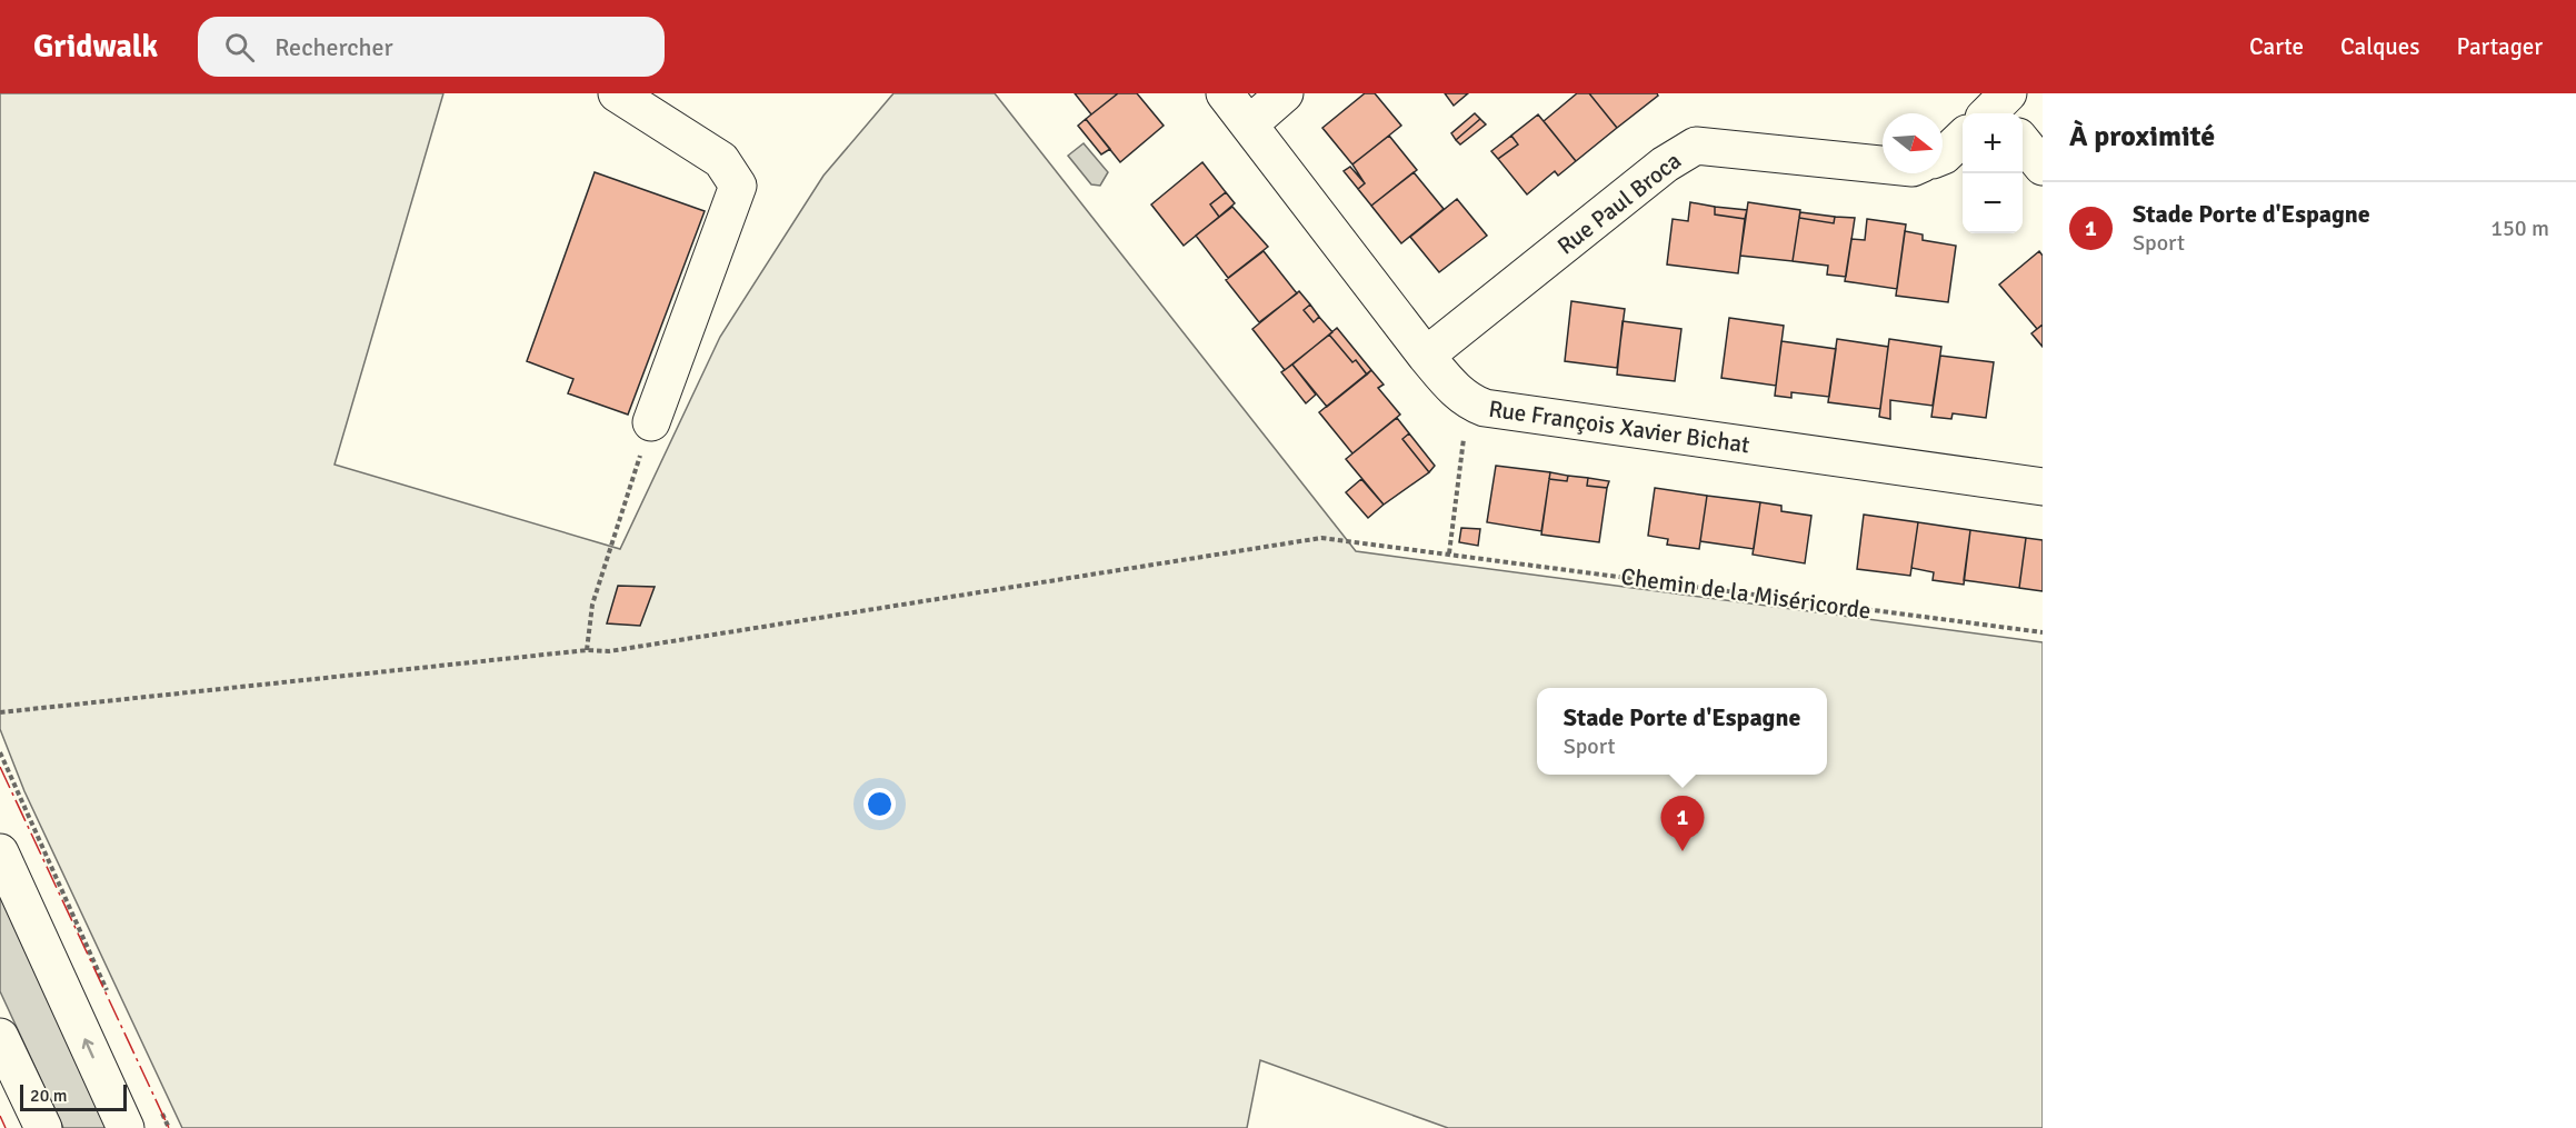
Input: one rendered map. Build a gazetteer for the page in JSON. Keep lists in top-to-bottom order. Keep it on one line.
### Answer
{"streets":{"street":["Rue Paul Broca","Rue François Xavier Bichat"],"path":["Chemin de la Miséricorde"]},"crossings":[["Rue Paul Broca","Rue François Xavier Bichat"]],"scale_bar":"20 m","north":"right","page":{"header":"Gridwalk","search":"Rechercher","nav":["Carte","Calques","Partager"],"heading":"À proximité","map_buttons":["+","−"],"list":[{"mark":"1","name":"Stade Porte d'Espagne","note":"Sport","value":"150 m"}],"popup":["Stade Porte d'Espagne","Sport"],"pins":"1","scale":"20 m"}}
